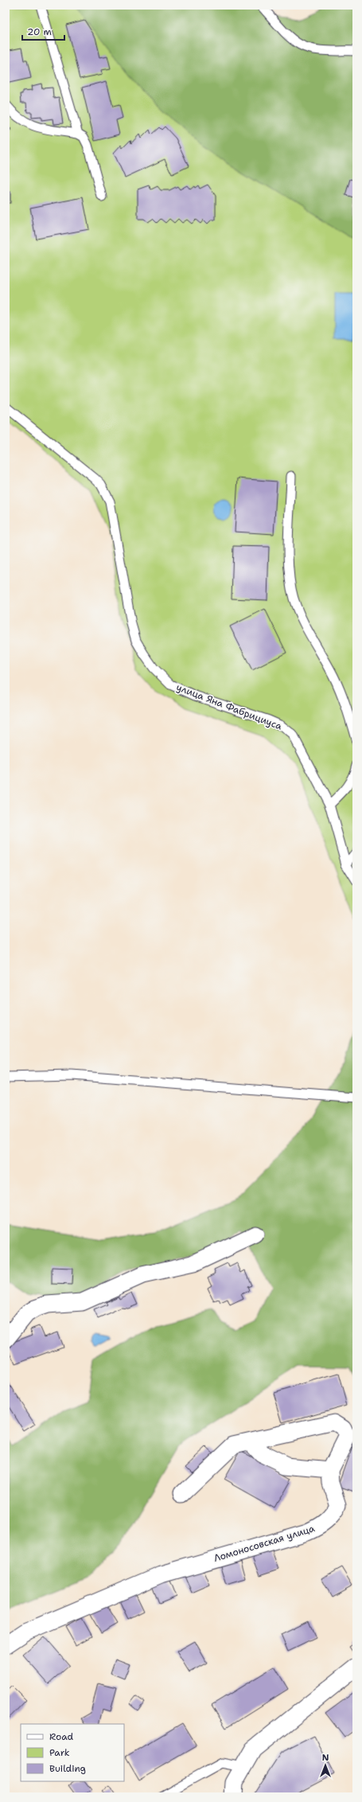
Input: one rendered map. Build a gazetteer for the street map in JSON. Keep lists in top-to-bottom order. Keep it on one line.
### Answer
{"streets":{"street":["Ломоносовская улица"],"lane":["улица Яна Фабрициуса"]},"legend":["Road","Park","Building"],"scale_bar":"20 m","north":"top"}
